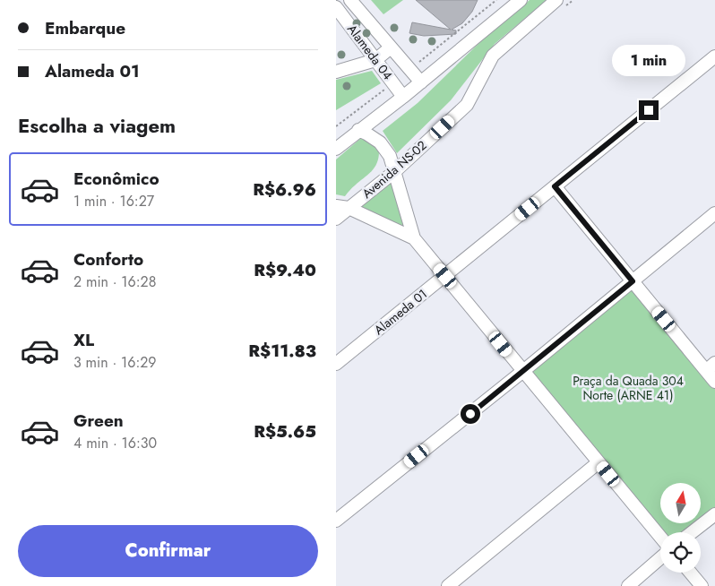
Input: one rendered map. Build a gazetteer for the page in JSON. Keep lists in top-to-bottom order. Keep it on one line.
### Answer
{"streets":{"street":["Alameda 04","Avenida NS-02","Alameda 01"]},"parks":["Praça da Quada 304 Norte (ARNE 41)"],"north":"top","page":{"banner":["Embarque","Alameda 01"],"bubble":"1 min","heading":"Escolha a viagem","list":[{"name":"Econômico","note":"1 min · 16:27","value":"R$6.96"},{"name":"Conforto","note":"2 min · 16:28","value":"R$9.40"},{"name":"XL","note":"3 min · 16:29","value":"R$11.83"},{"name":"Green","note":"4 min · 16:30","value":"R$5.65"}],"buttons":"Confirmar"}}
